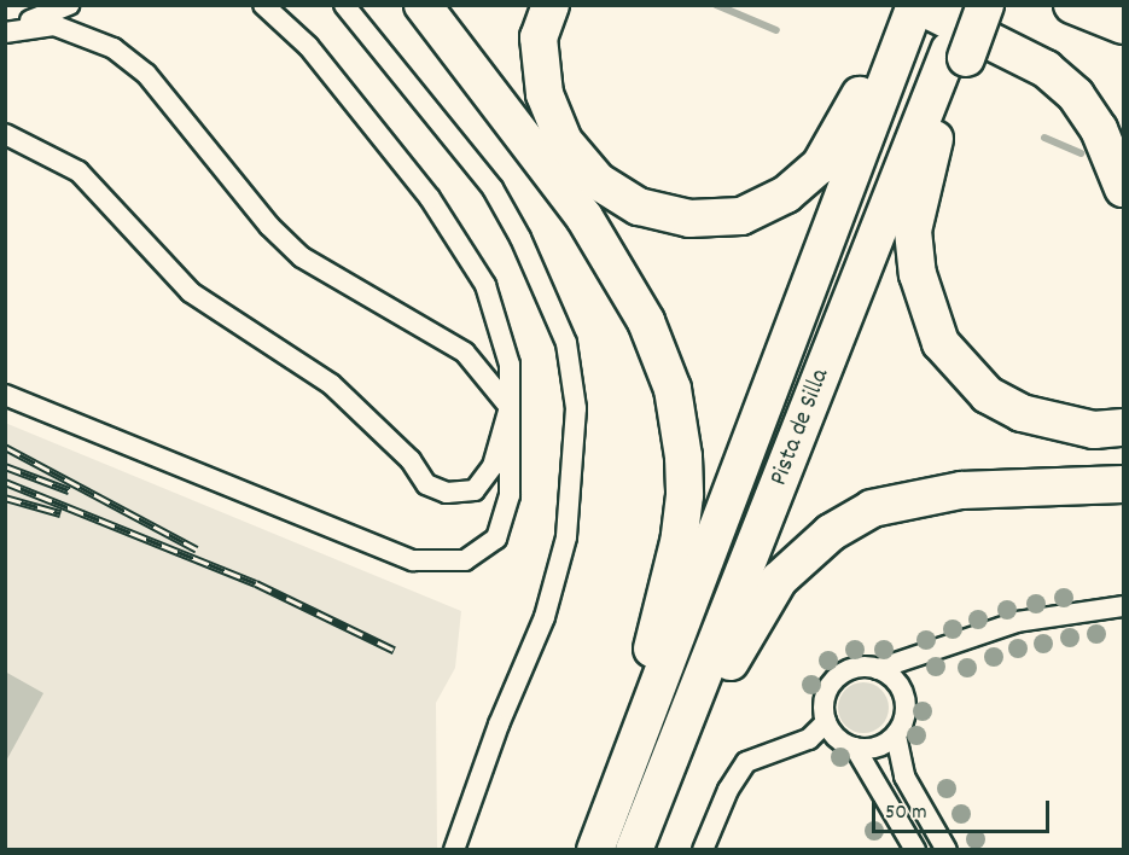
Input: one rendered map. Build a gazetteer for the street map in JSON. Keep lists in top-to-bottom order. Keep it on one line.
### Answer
{"streets":{"highway":["Pista de Silla"]},"scale_bar":"50 m"}
